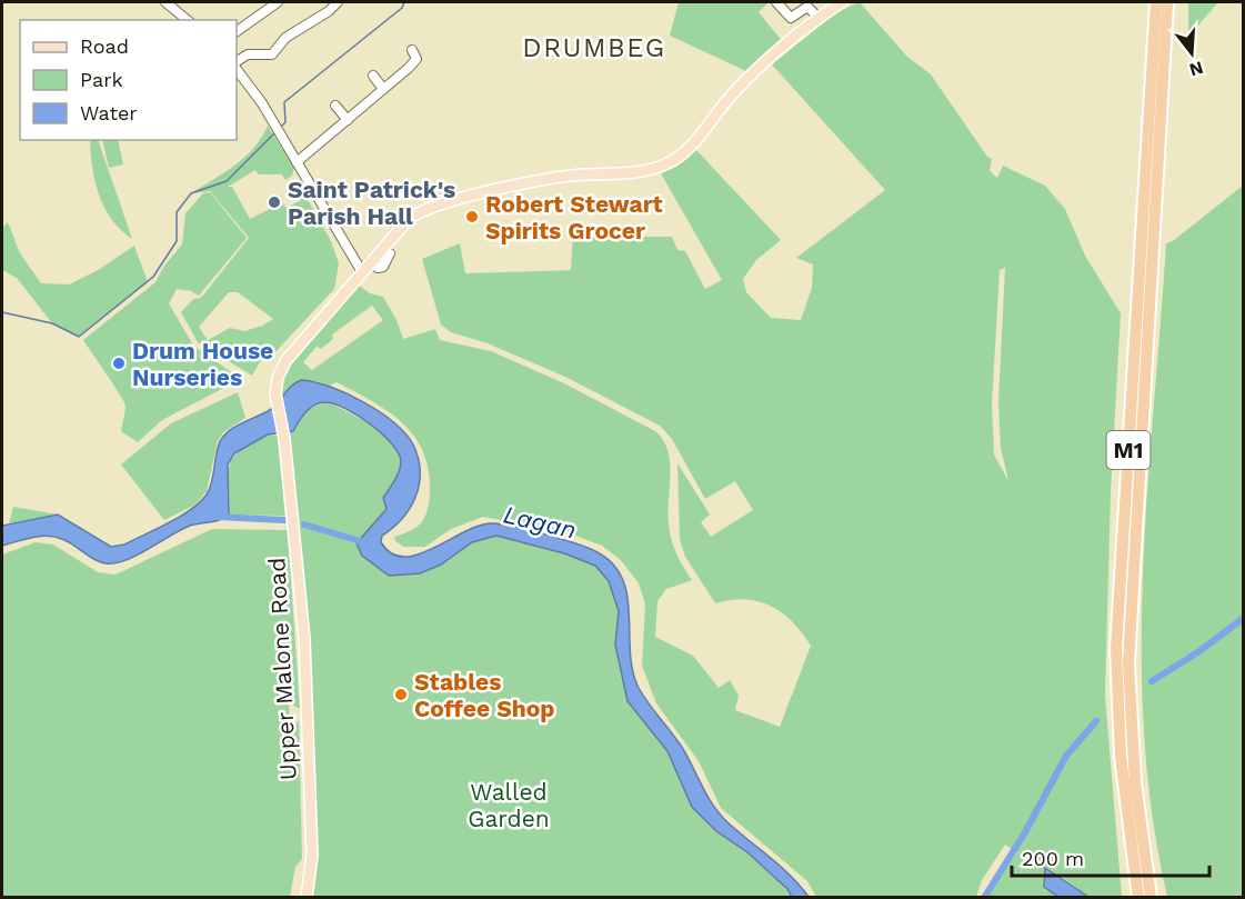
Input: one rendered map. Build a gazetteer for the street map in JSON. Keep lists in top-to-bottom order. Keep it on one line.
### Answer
{"streets":{"highway":["M1"],"main road":["Upper Malone Road"]},"districts":["DRUMBEG"],"water":["Lagan"],"parks":["Walled Garden"],"places":["Saint Patrick's Parish Hall","Robert Stewart Spirits Grocer","Drum House Nurseries","Stables Coffee Shop"],"legend":["Road","Park","Water"],"scale_bar":"200 m","north":"bottom"}
